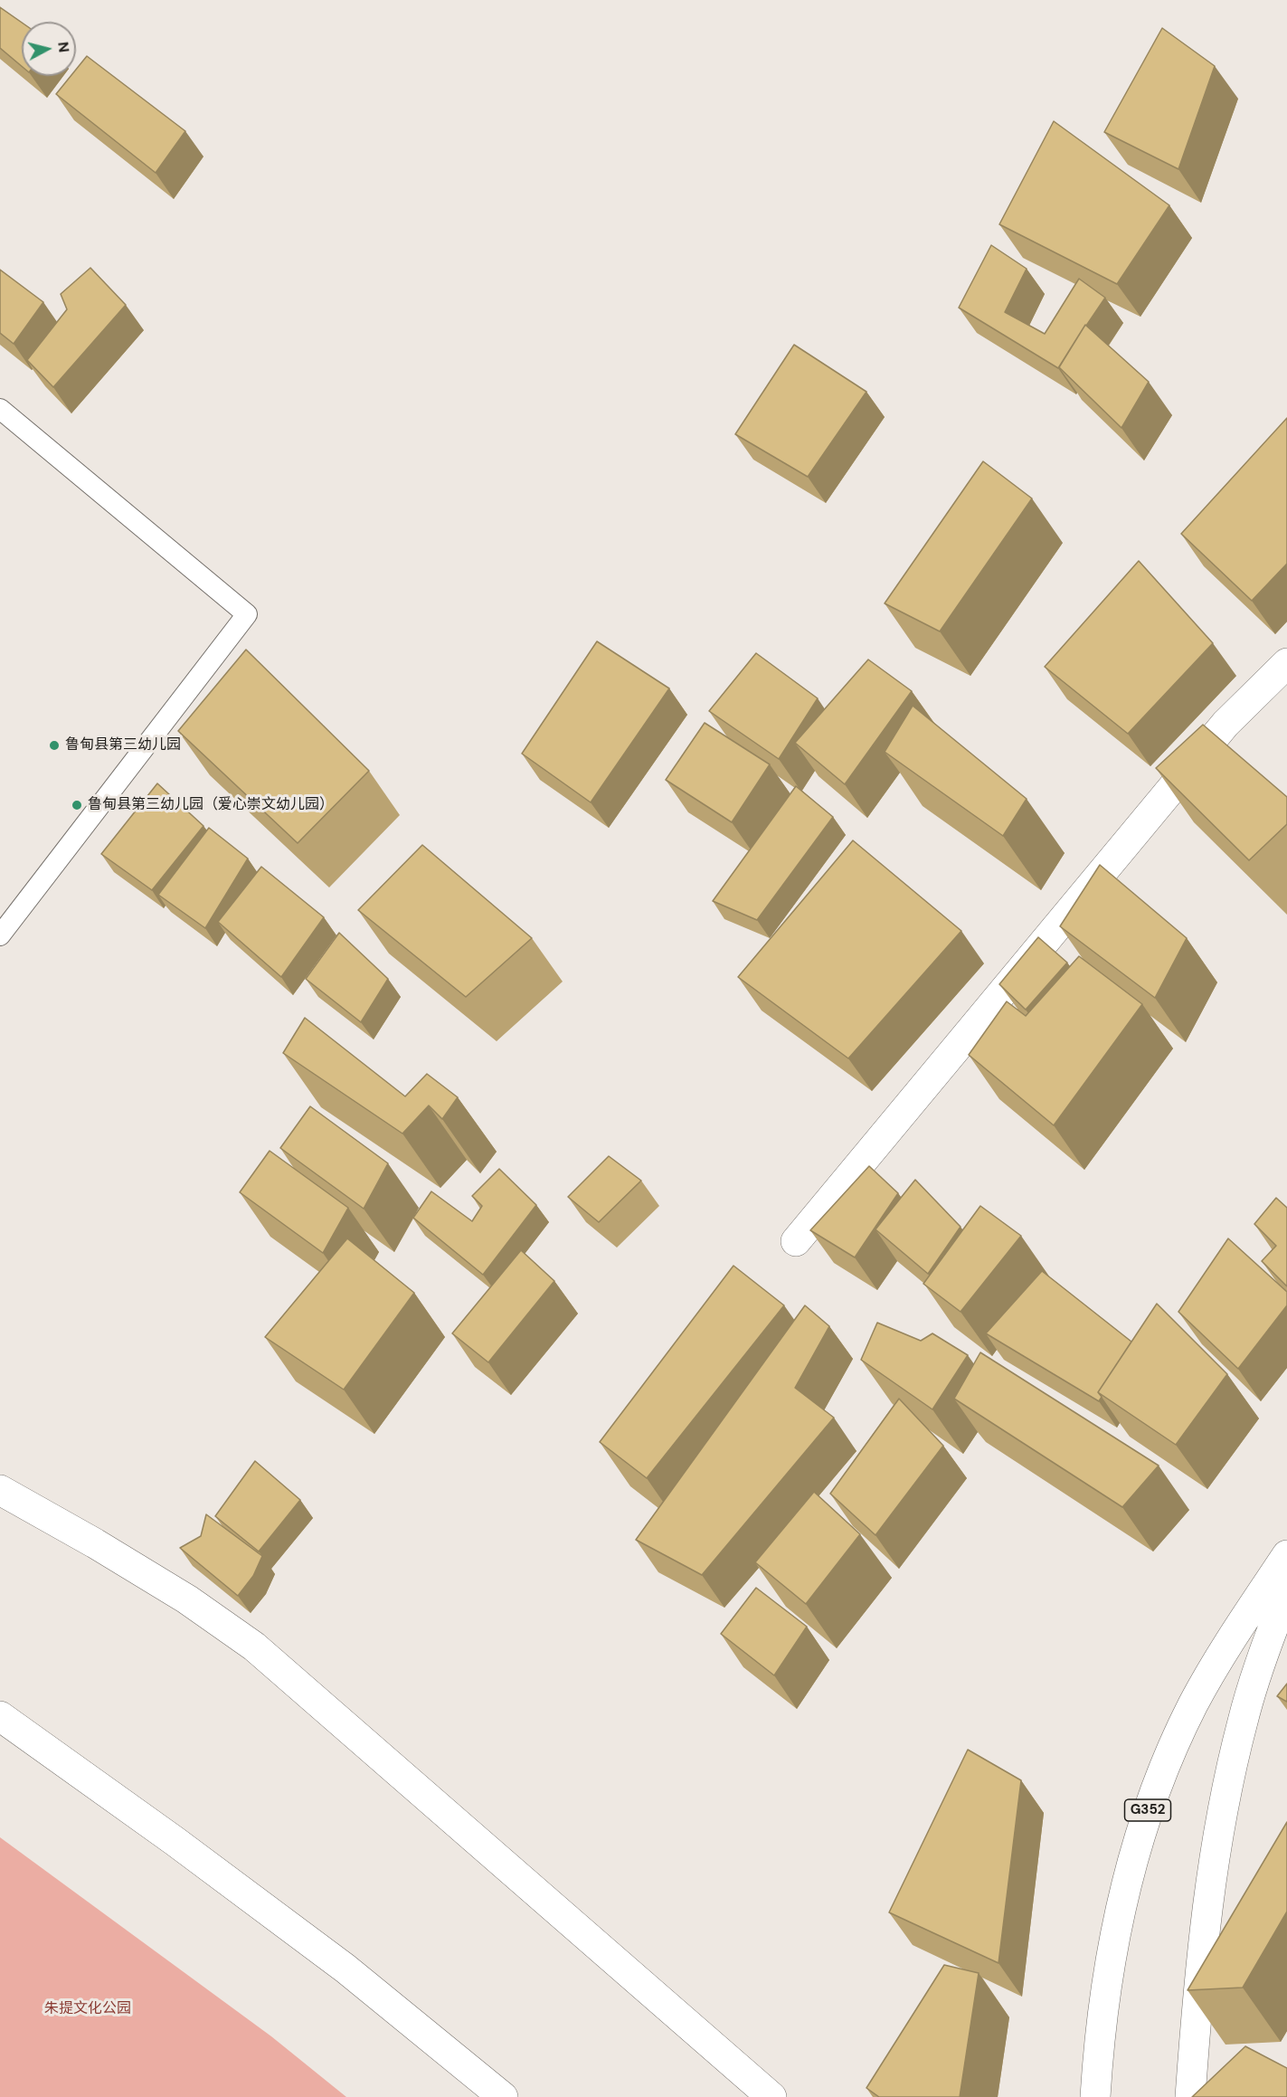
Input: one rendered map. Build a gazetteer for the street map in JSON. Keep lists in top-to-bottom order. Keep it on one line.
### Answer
{"streets":{"main road":["G352"]},"parks":["朱提文化公园"],"places":["鲁甸县第三幼儿园","鲁甸县第三幼儿园（爱心崇文幼儿园）"],"north":"right"}
